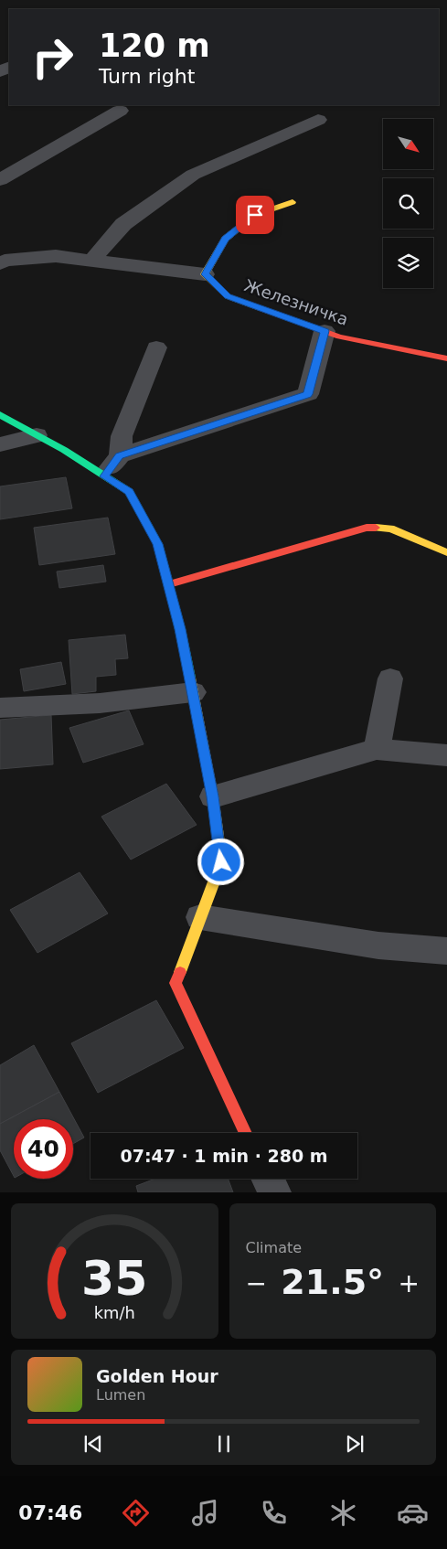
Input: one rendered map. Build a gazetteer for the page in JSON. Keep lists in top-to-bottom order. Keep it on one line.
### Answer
{"streets":{"street":["Железничка"]},"north":"bottom right","page":{"turn":["120 m","Turn right"],"limit":"40","trip":"07:47 · 1 min · 280 m","tile":"Climate","heat":["−","21.5°","+"],"song":["Golden Hour","Lumen"],"tabs":"07:46","gauge":["35","km/h"]}}
